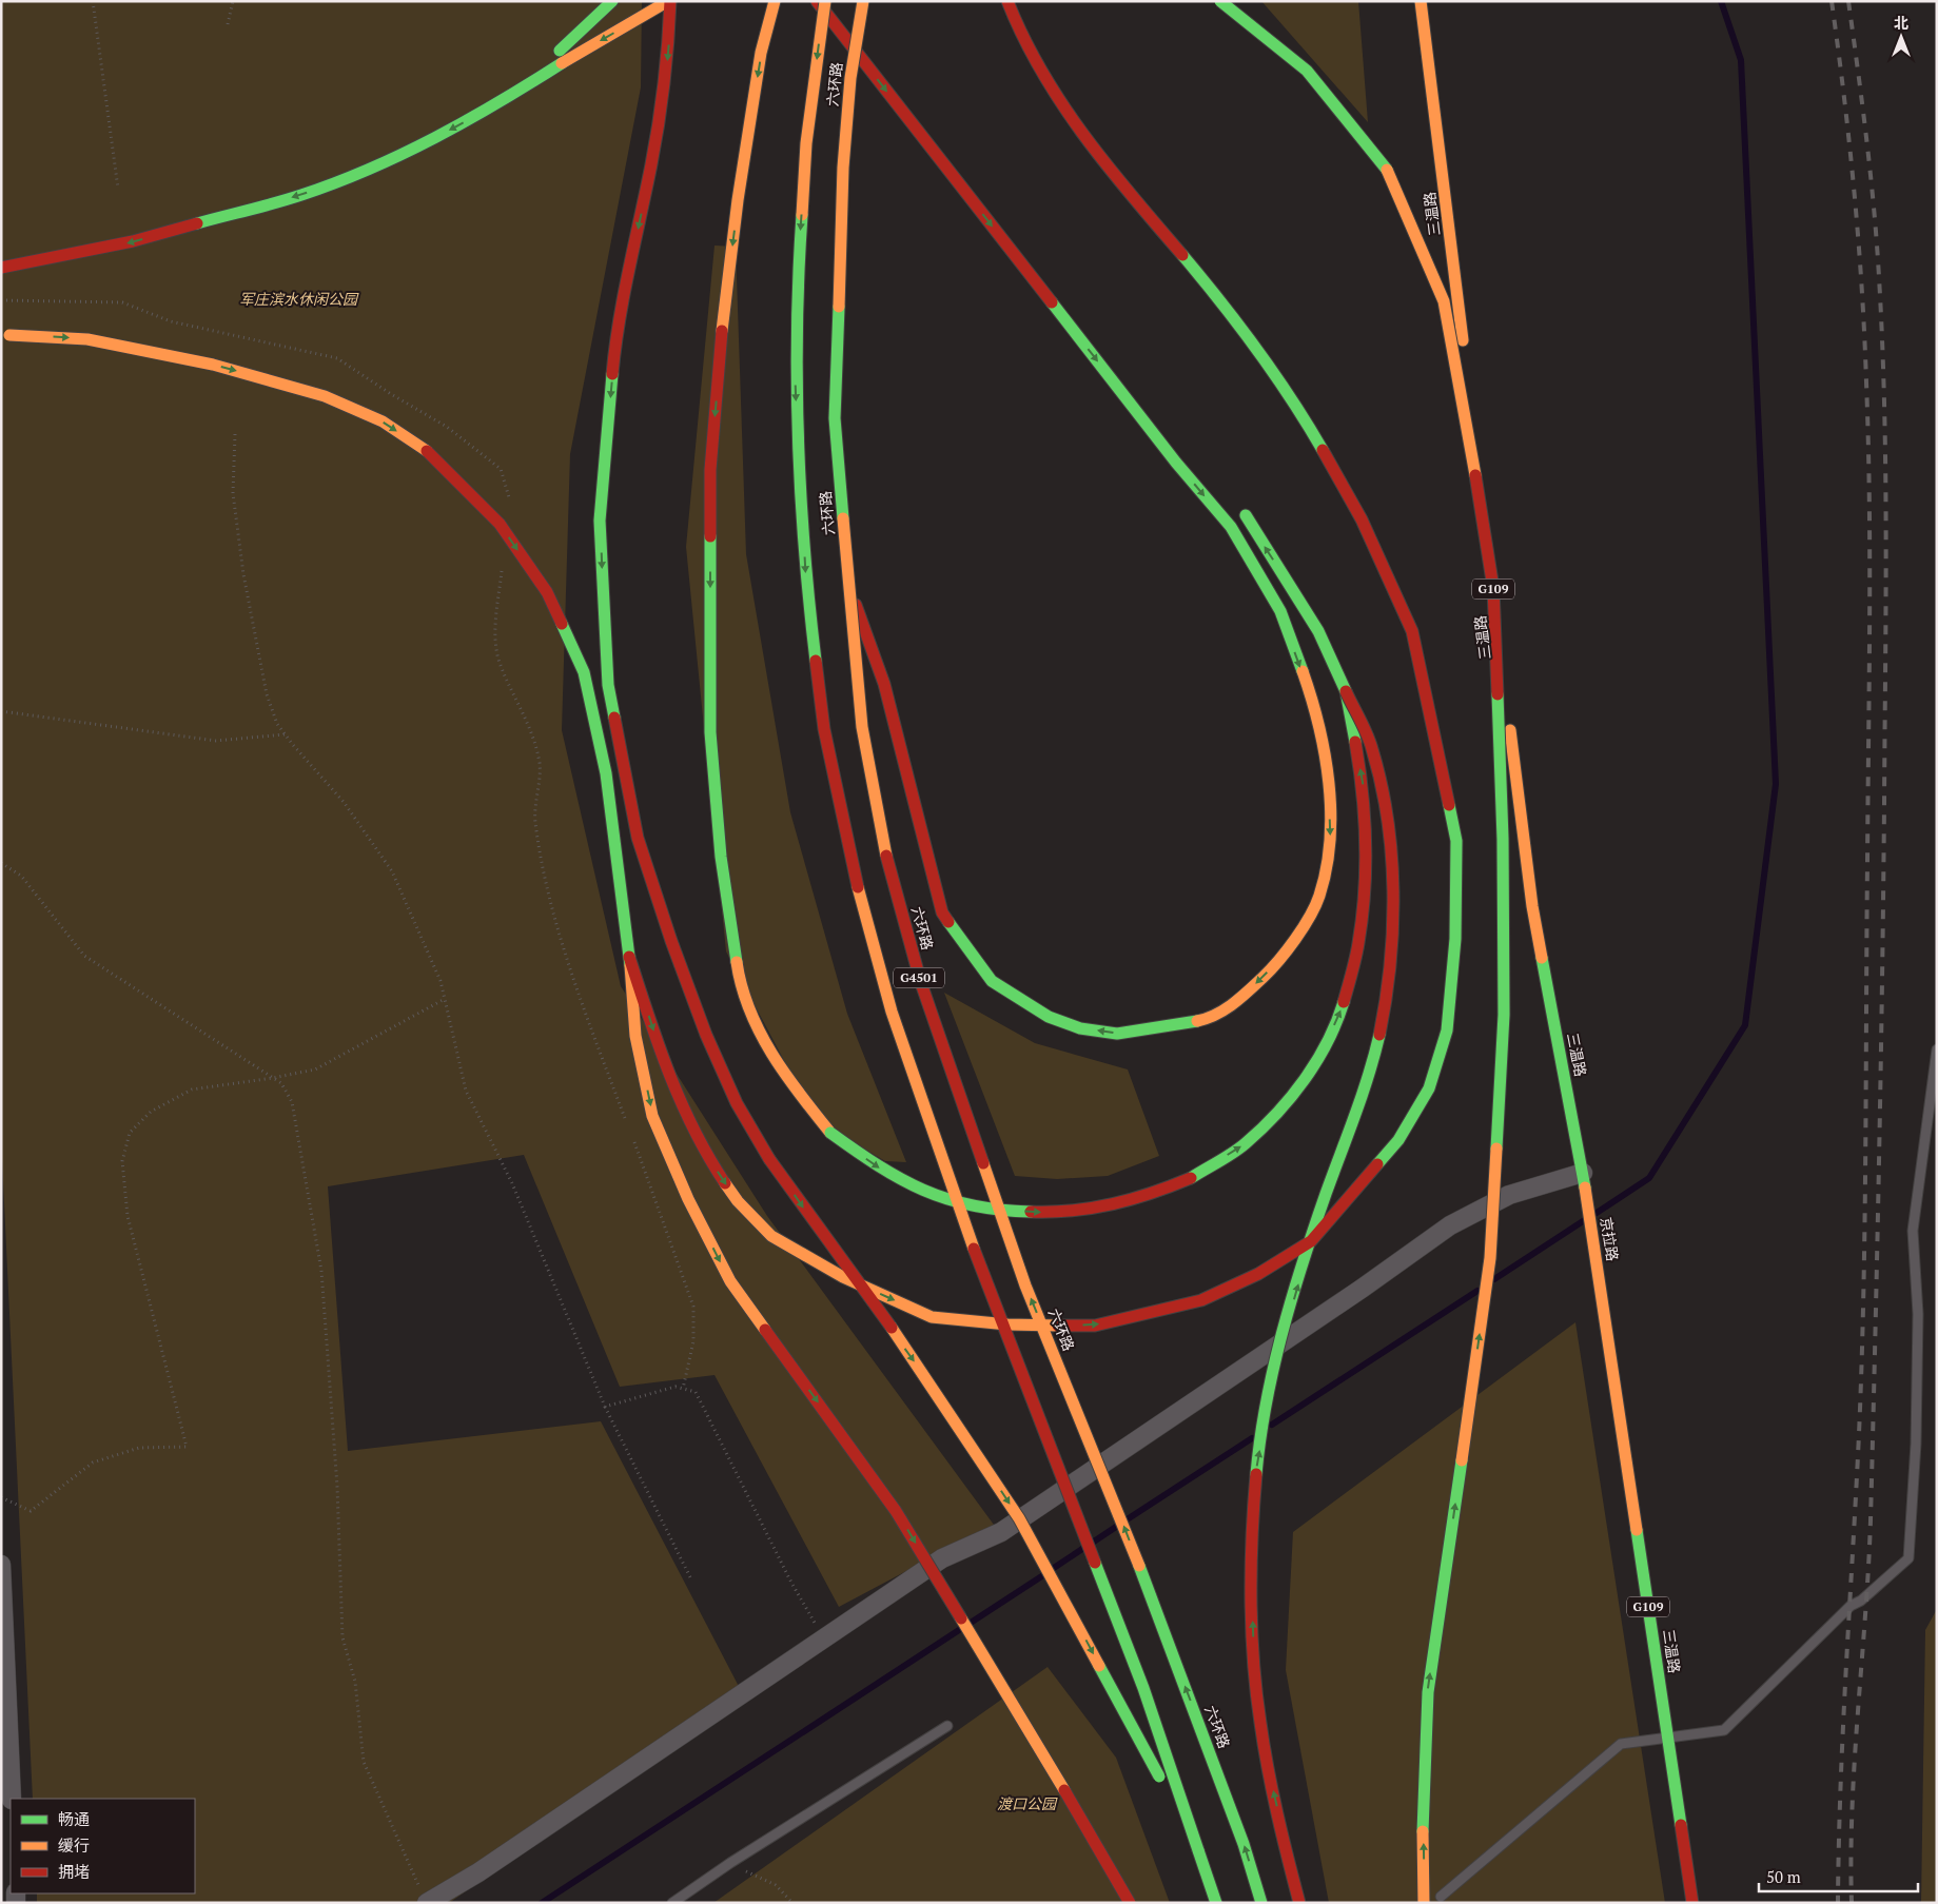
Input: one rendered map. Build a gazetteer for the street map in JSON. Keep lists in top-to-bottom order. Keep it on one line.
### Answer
{"streets":{"highway":["六环路","三温路","G109","G4501","京拉路"]},"crossings":[["三温路","京拉路"]],"parks":["军庄滨水休闲公园","渡口公园"],"legend":["畅通","缓行","拥堵"],"scale_bar":"50 m","north":"top"}
